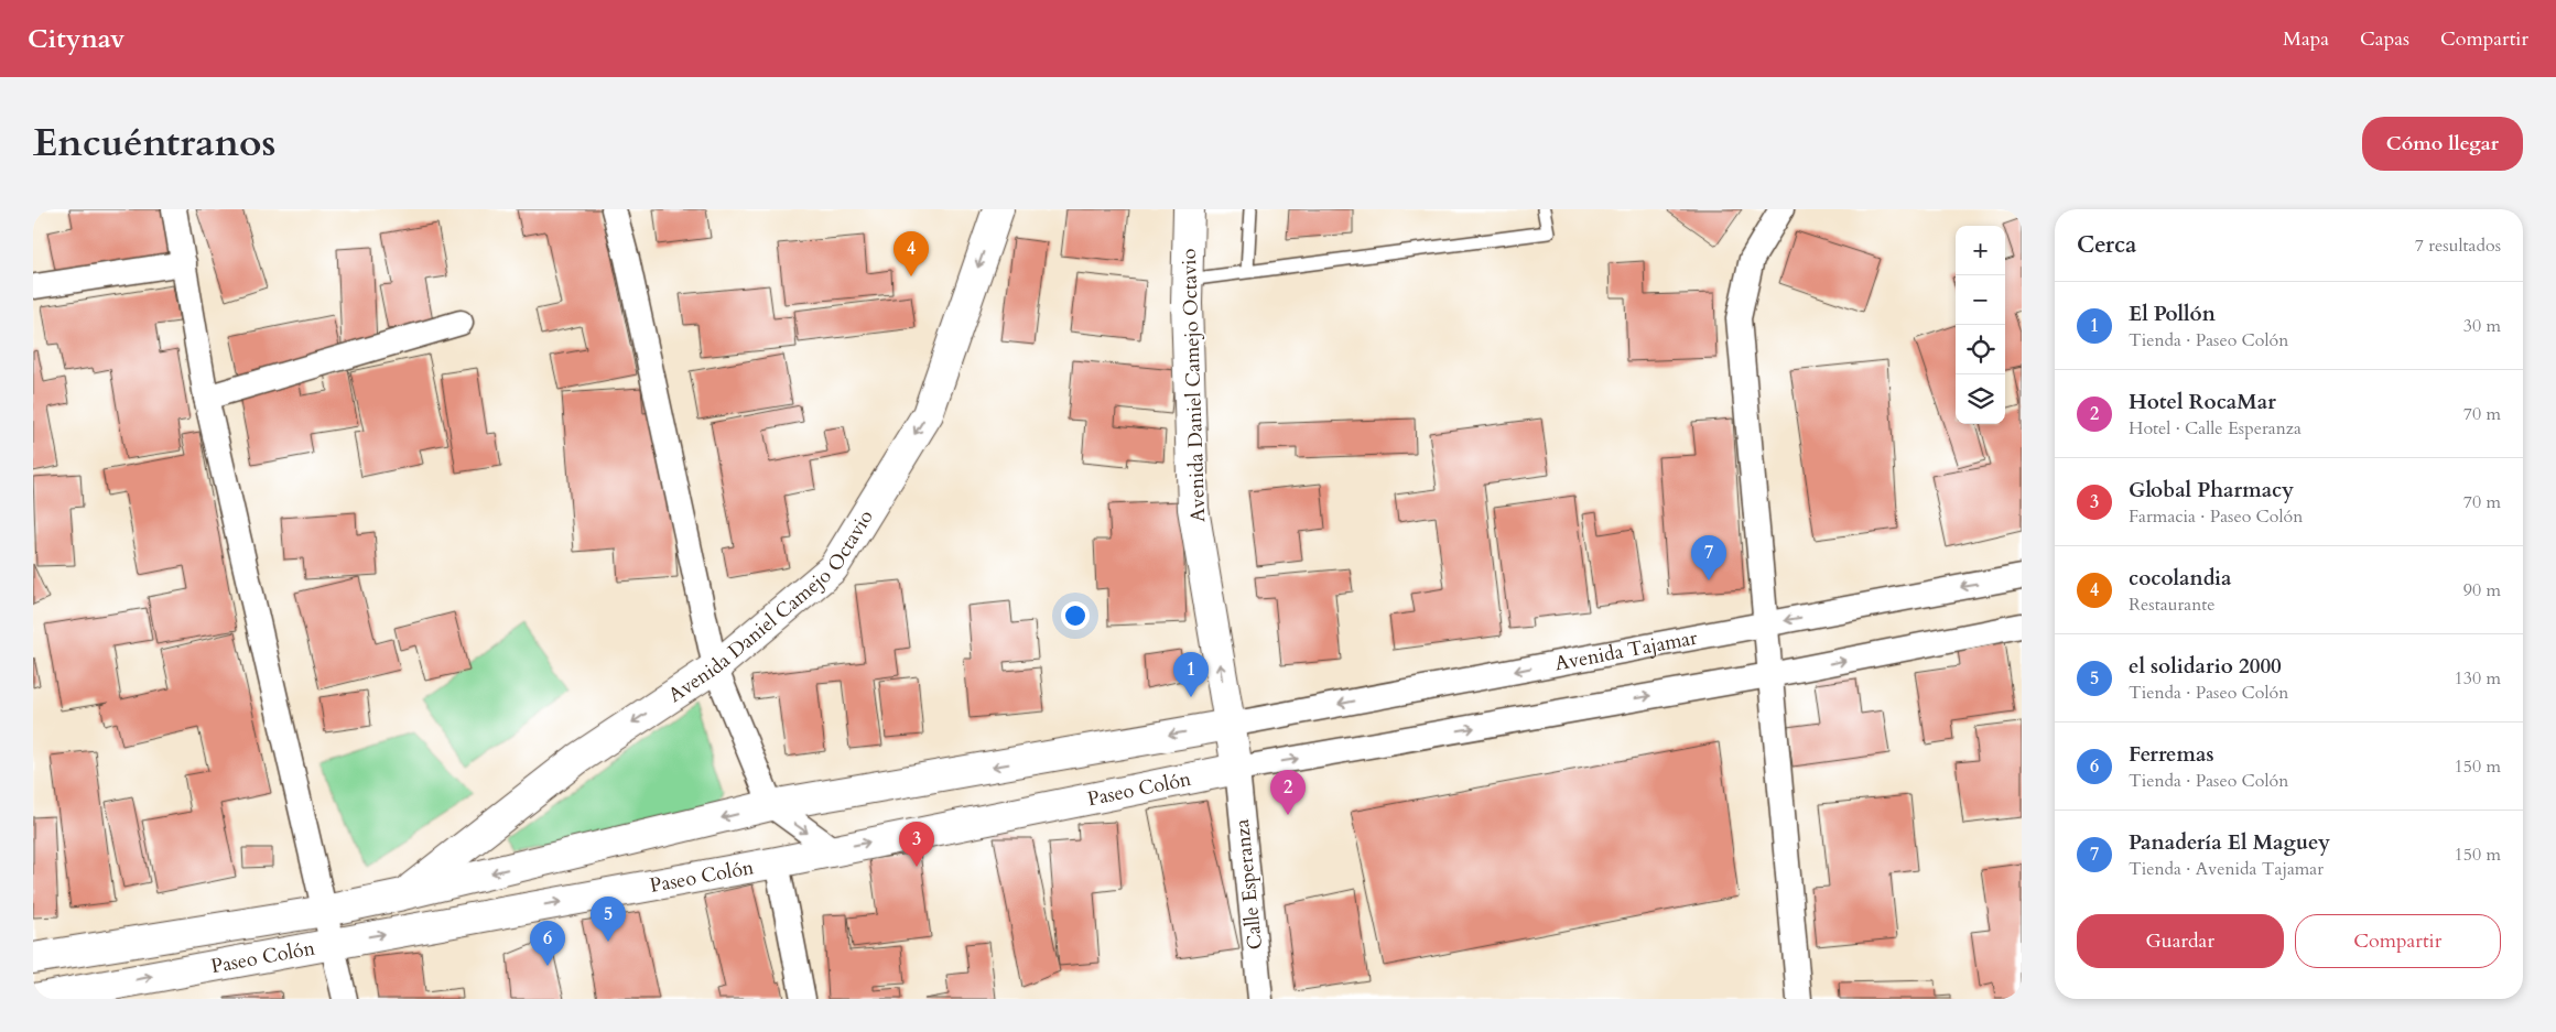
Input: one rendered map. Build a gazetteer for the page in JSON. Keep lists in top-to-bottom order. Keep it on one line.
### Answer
{"streets":{"main road":["Avenida Daniel Camejo Octavio","Paseo Colón"],"street":["Avenida Tajamar","Calle Esperanza"]},"crossings":[["Avenida Daniel Camejo Octavio","Avenida Tajamar"],["Avenida Daniel Camejo Octavio","Paseo Colón"],["Avenida Daniel Camejo Octavio","Calle Esperanza"],["Avenida Tajamar","Paseo Colón"],["Paseo Colón","Calle Esperanza"]],"page":{"header":"Citynav","nav":["Mapa","Capas","Compartir"],"title":"Encuéntranos","buttons":["Cómo llegar",["Guardar","Compartir"]],"heading":["Cerca","7 resultados"],"map_buttons":["+","−"],"pins":["4","7","1","2","3","5","6"],"list":[{"mark":"1","name":"El Pollón","note":"Tienda · Paseo Colón","value":"30 m"},{"mark":"2","name":"Hotel RocaMar","note":"Hotel · Calle Esperanza","value":"70 m"},{"mark":"3","name":"Global Pharmacy","note":"Farmacia · Paseo Colón","value":"70 m"},{"mark":"4","name":"cocolandia","note":"Restaurante","value":"90 m"},{"mark":"5","name":"el solidario 2000","note":"Tienda · Paseo Colón","value":"130 m"},{"mark":"6","name":"Ferremas","note":"Tienda · Paseo Colón","value":"150 m"},{"mark":"7","name":"Panadería El Maguey","note":"Tienda · Avenida Tajamar","value":"150 m"}]}}
